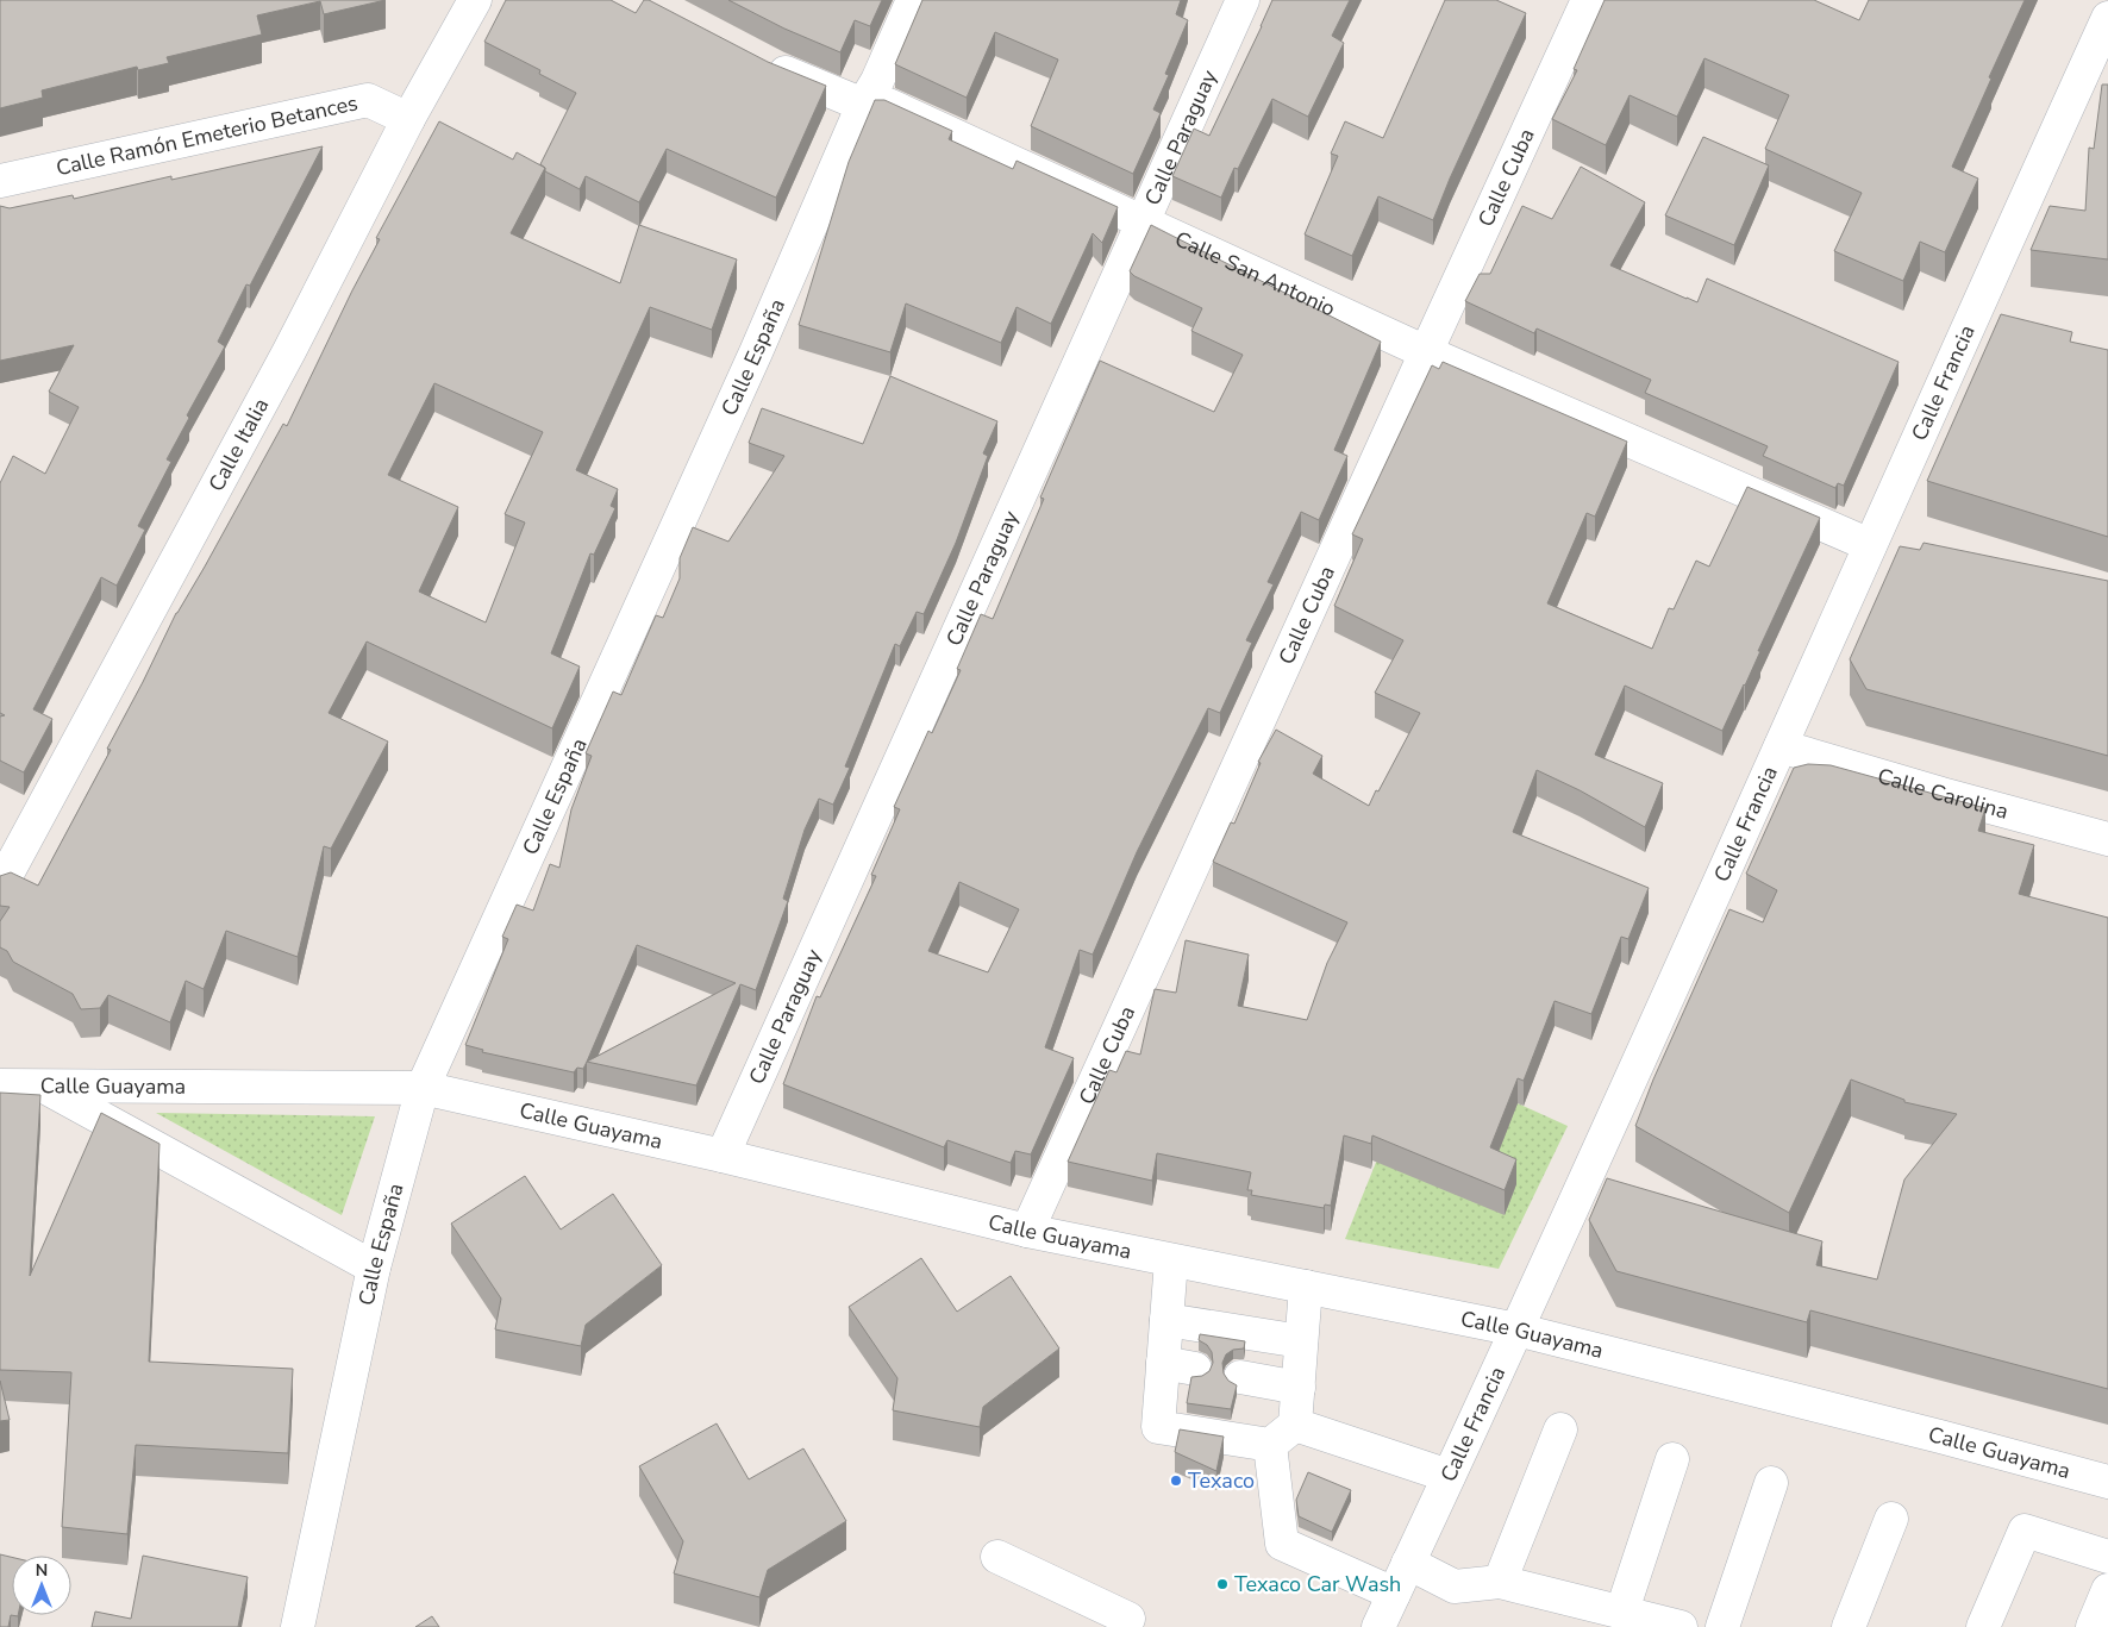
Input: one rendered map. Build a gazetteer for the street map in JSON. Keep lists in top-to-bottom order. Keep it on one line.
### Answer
{"streets":{"street":["Calle Ramón Emeterio Betances","Calle Paraguay","Calle Cuba","Calle San Antonio","Calle España","Calle Francia","Calle Italia","Calle Carolina","Calle Guayama"]},"crossings":[["Calle Ramón Emeterio Betances","Calle Italia"],["Calle Paraguay","Calle San Antonio"],["Calle Paraguay","Calle Guayama"],["Calle Cuba","Calle San Antonio"],["Calle Cuba","Calle Guayama"],["Calle San Antonio","Calle España"],["Calle San Antonio","Calle Francia"],["Calle España","Calle Guayama"],["Calle Francia","Calle Carolina"],["Calle Francia","Calle Guayama"]],"places":["Texaco","Texaco Car Wash"],"north":"top"}
